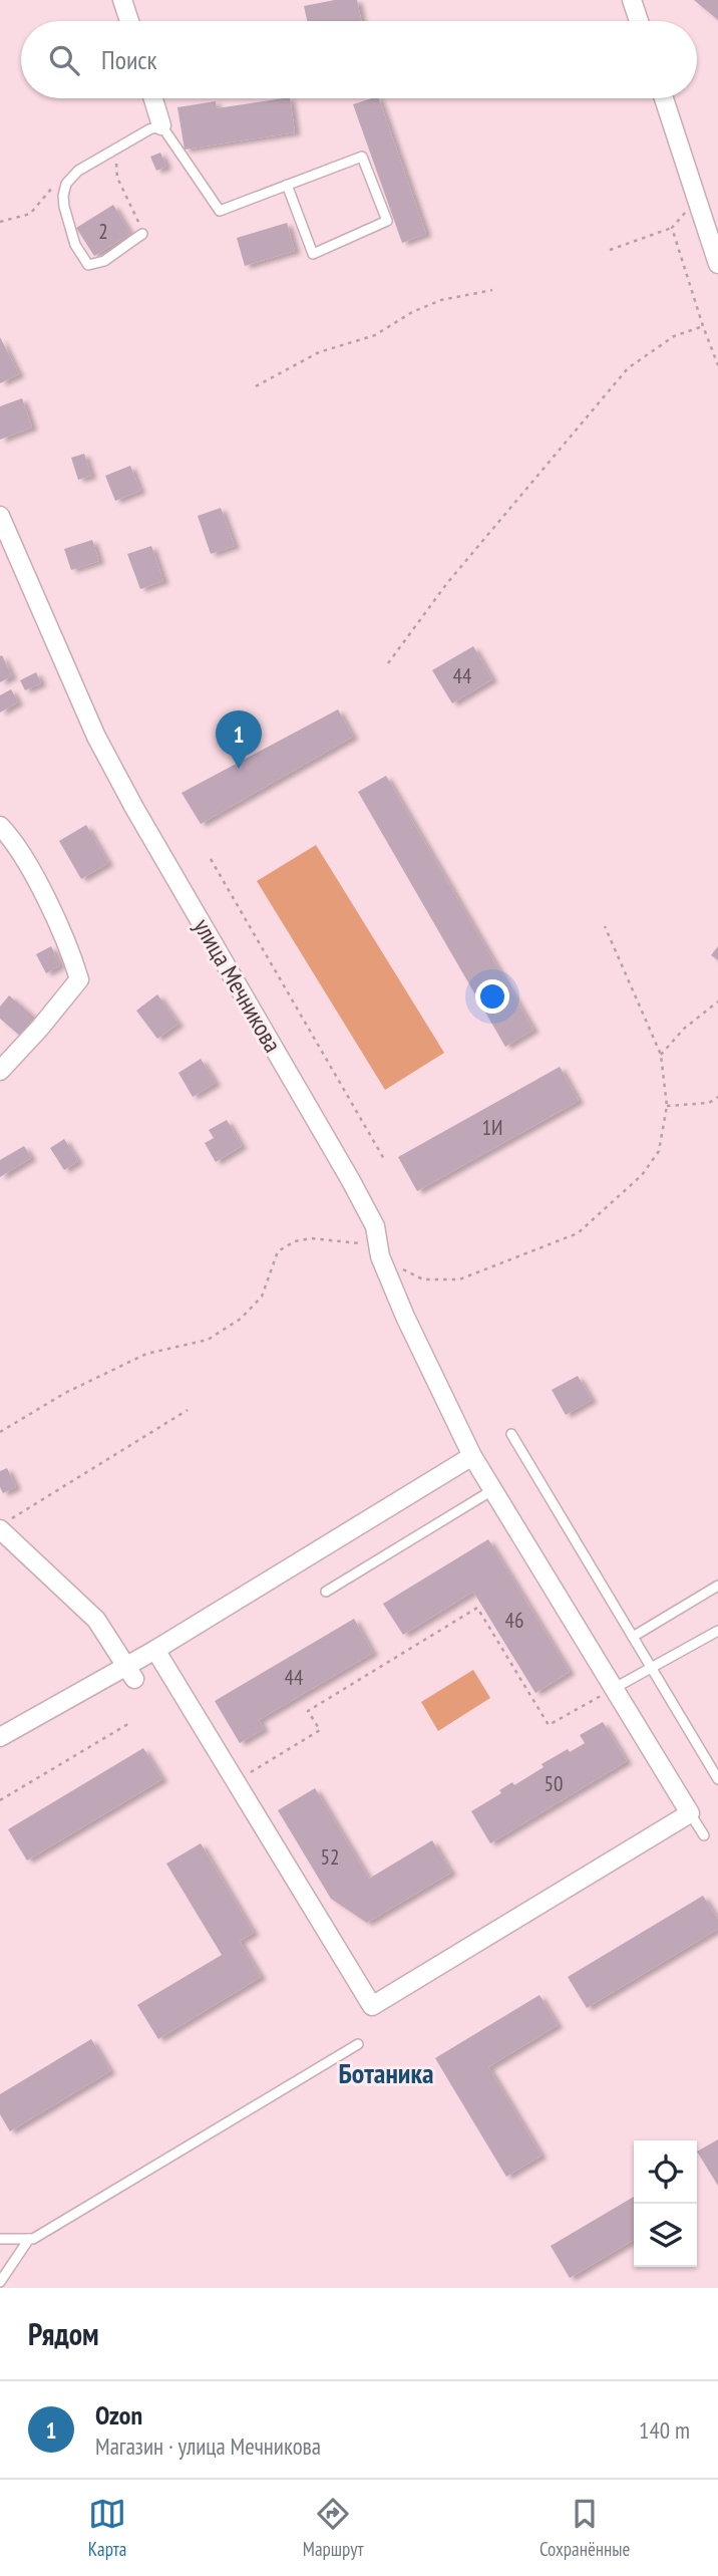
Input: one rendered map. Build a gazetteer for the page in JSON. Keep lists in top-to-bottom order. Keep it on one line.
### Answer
{"streets":{"street":["улица Мечникова"]},"districts":["Ботаника"],"house_numbers":["2","44","1И","46","44","50","52"],"page":{"search":"Поиск","pins":"1","heading":"Рядом","list":[{"mark":"1","name":"Ozon","note":"Магазин · улица Мечникова","value":"140 m"}],"nav":["Карта","Маршрут","Сохранённые"]}}
